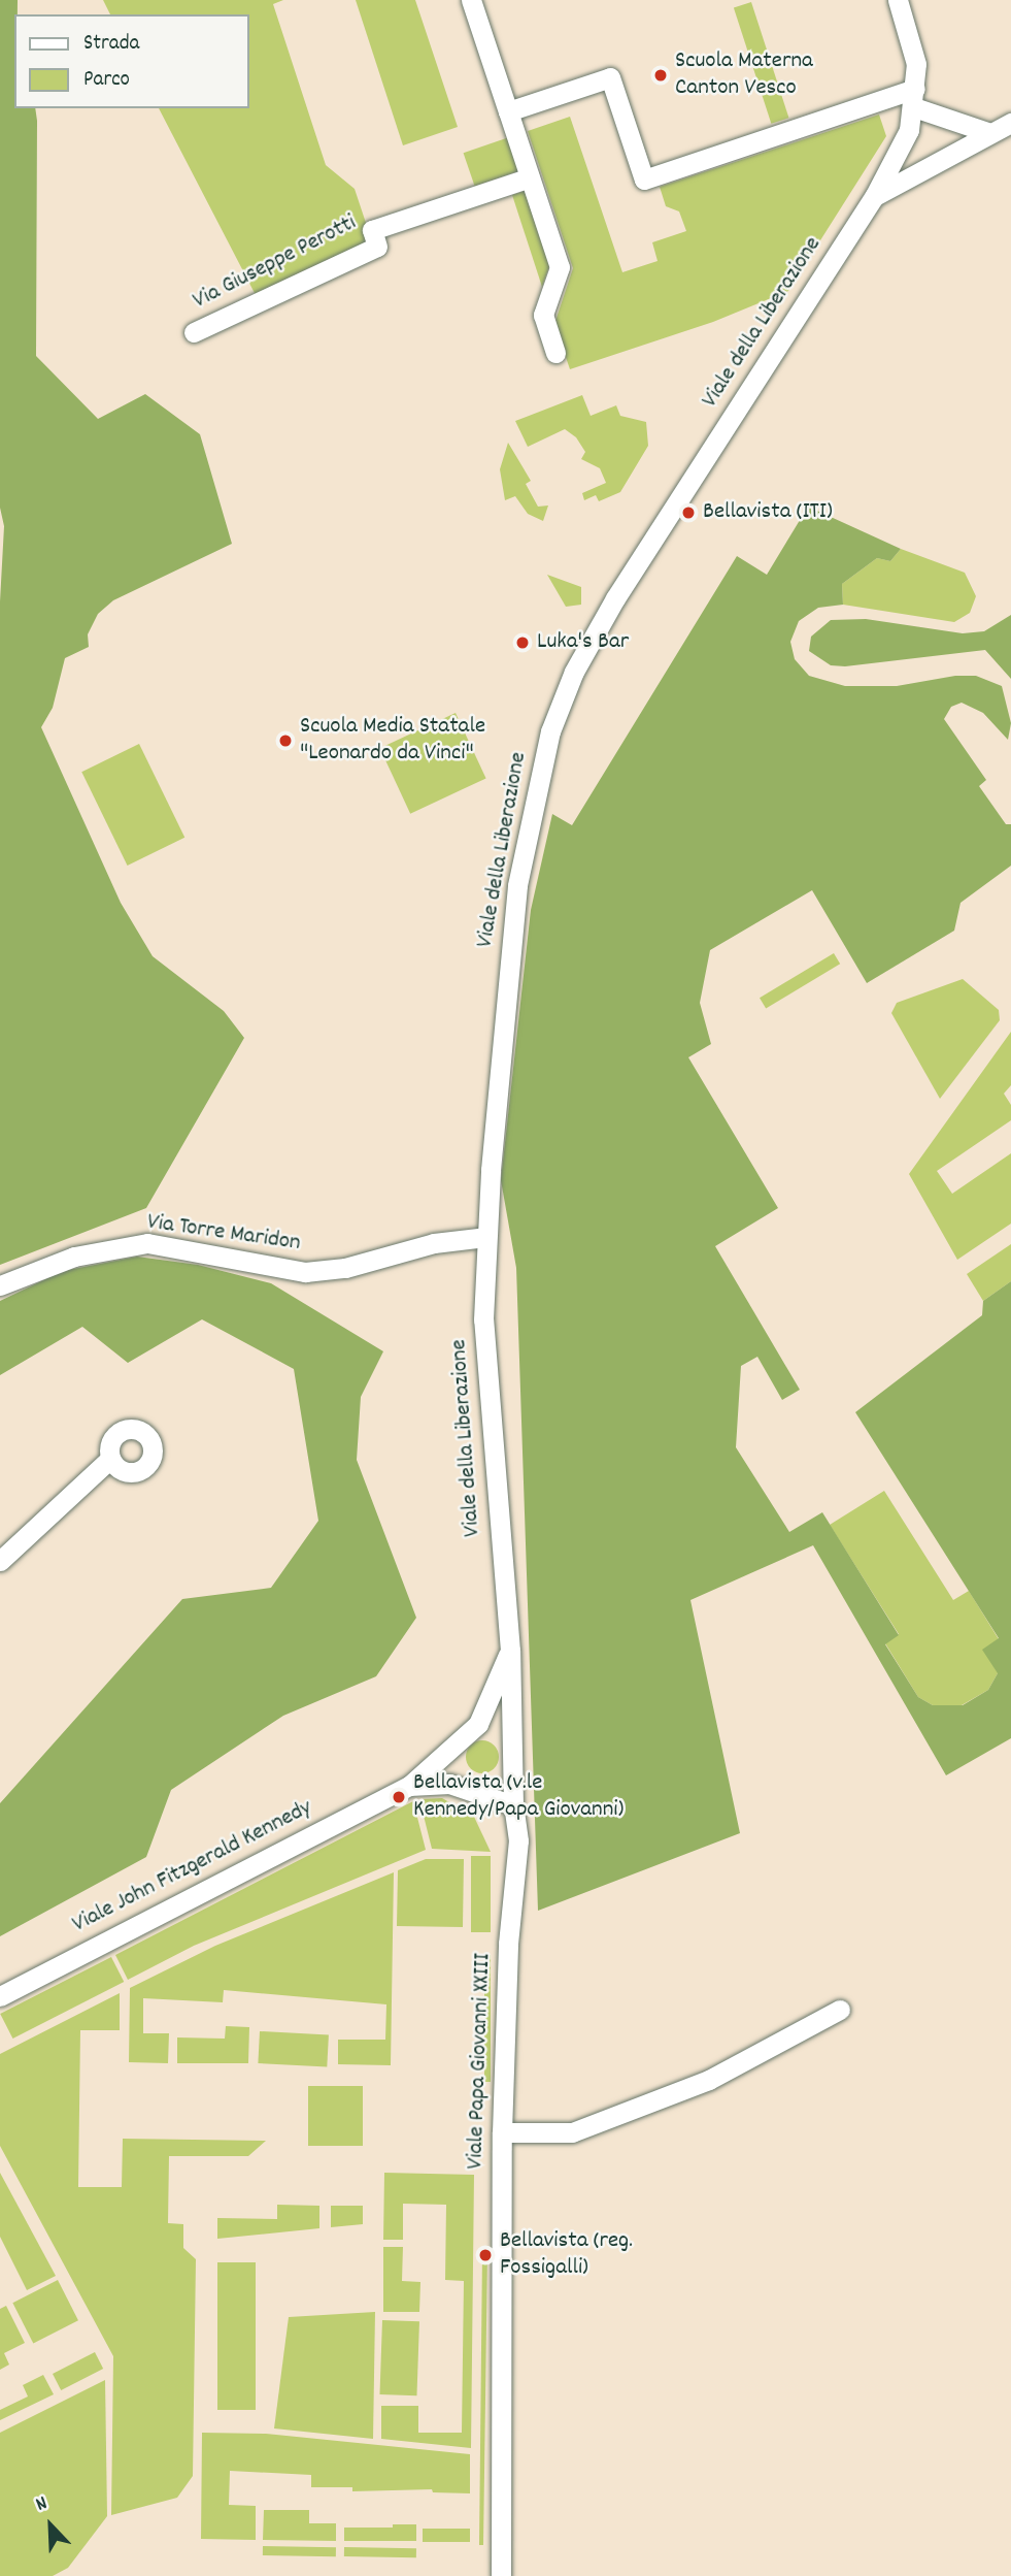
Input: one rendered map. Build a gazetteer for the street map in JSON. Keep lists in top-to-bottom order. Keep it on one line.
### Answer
{"streets":{"street":["Via Giuseppe Perotti","Viale della Liberazione","Via Torre Maridon","Viale John Fitzgerald Kennedy","Viale Papa Giovanni XXIII"]},"crossings":[["Viale della Liberazione","Via Torre Maridon"],["Viale della Liberazione","Viale Papa Giovanni XXIII"],["Viale John Fitzgerald Kennedy","Viale Papa Giovanni XXIII"]],"places":["Scuola Materna Canton Vesco","Bellavista (ITI)","Luka's Bar","Scuola Media Statale \"Leonardo da Vinci\"","Bellavista (v.le Kennedy/Papa Giovanni)","Bellavista (reg. Fossigalli)"],"legend":["Strada","Parco"],"north":"top left"}
